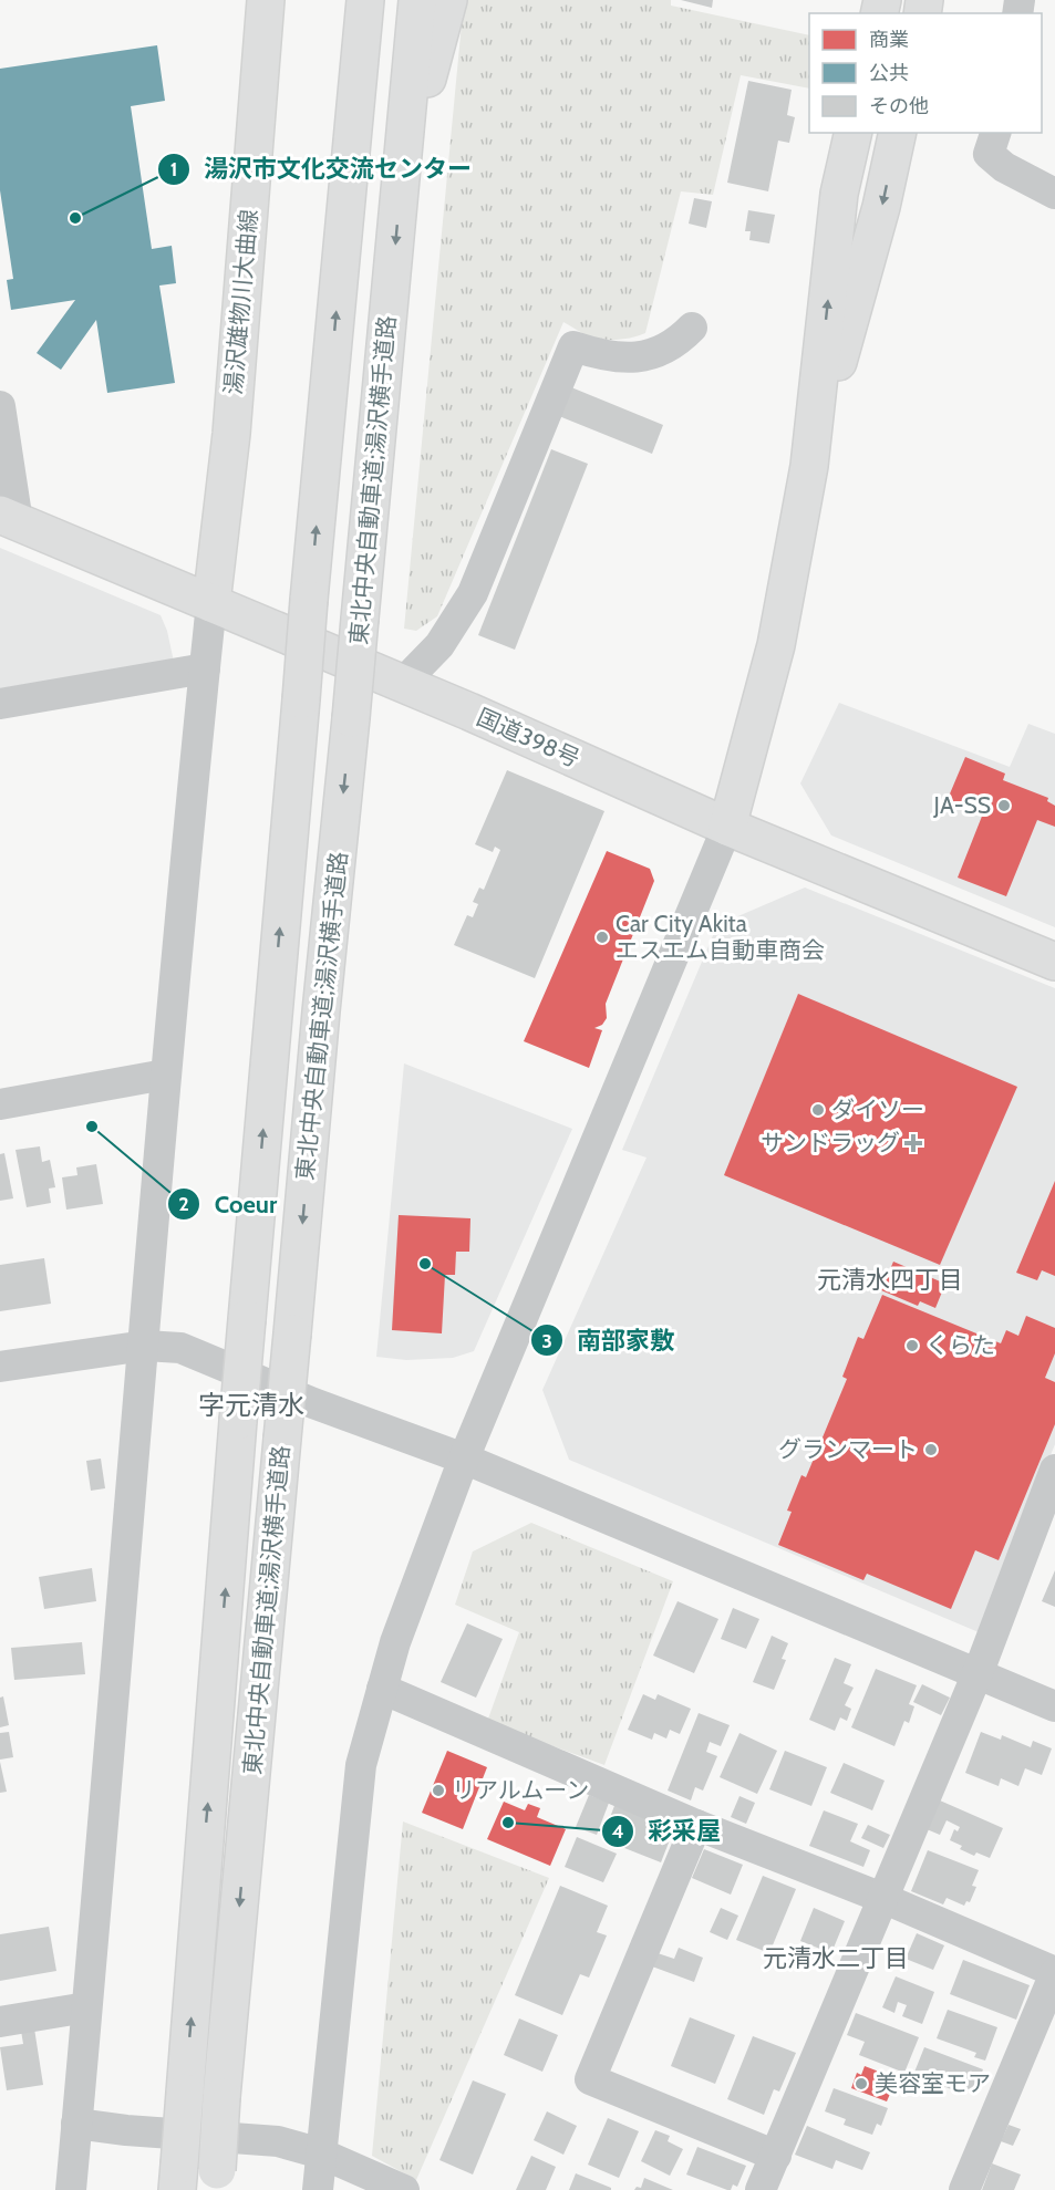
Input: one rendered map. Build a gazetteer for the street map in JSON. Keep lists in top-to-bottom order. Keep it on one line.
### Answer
{"streets":{"main road":["湯沢雄物川大曲線","東北中央自動車道;湯沢横手道路","国道398号"]},"crossings":[["湯沢雄物川大曲線","国道398号"]],"districts":["元清水四丁目","字元清水","元清水二丁目"],"places":{"other":["湯沢市文化交流センター","JA-SS","Car City Akita エスエム自動車商会","ダイソー","Coeur","南部家敷","くらた","グランマート","リアルムーン","彩采屋","美容室モア"],"health":["サンドラッグ"]},"legend":["商業","公共","その他"]}
